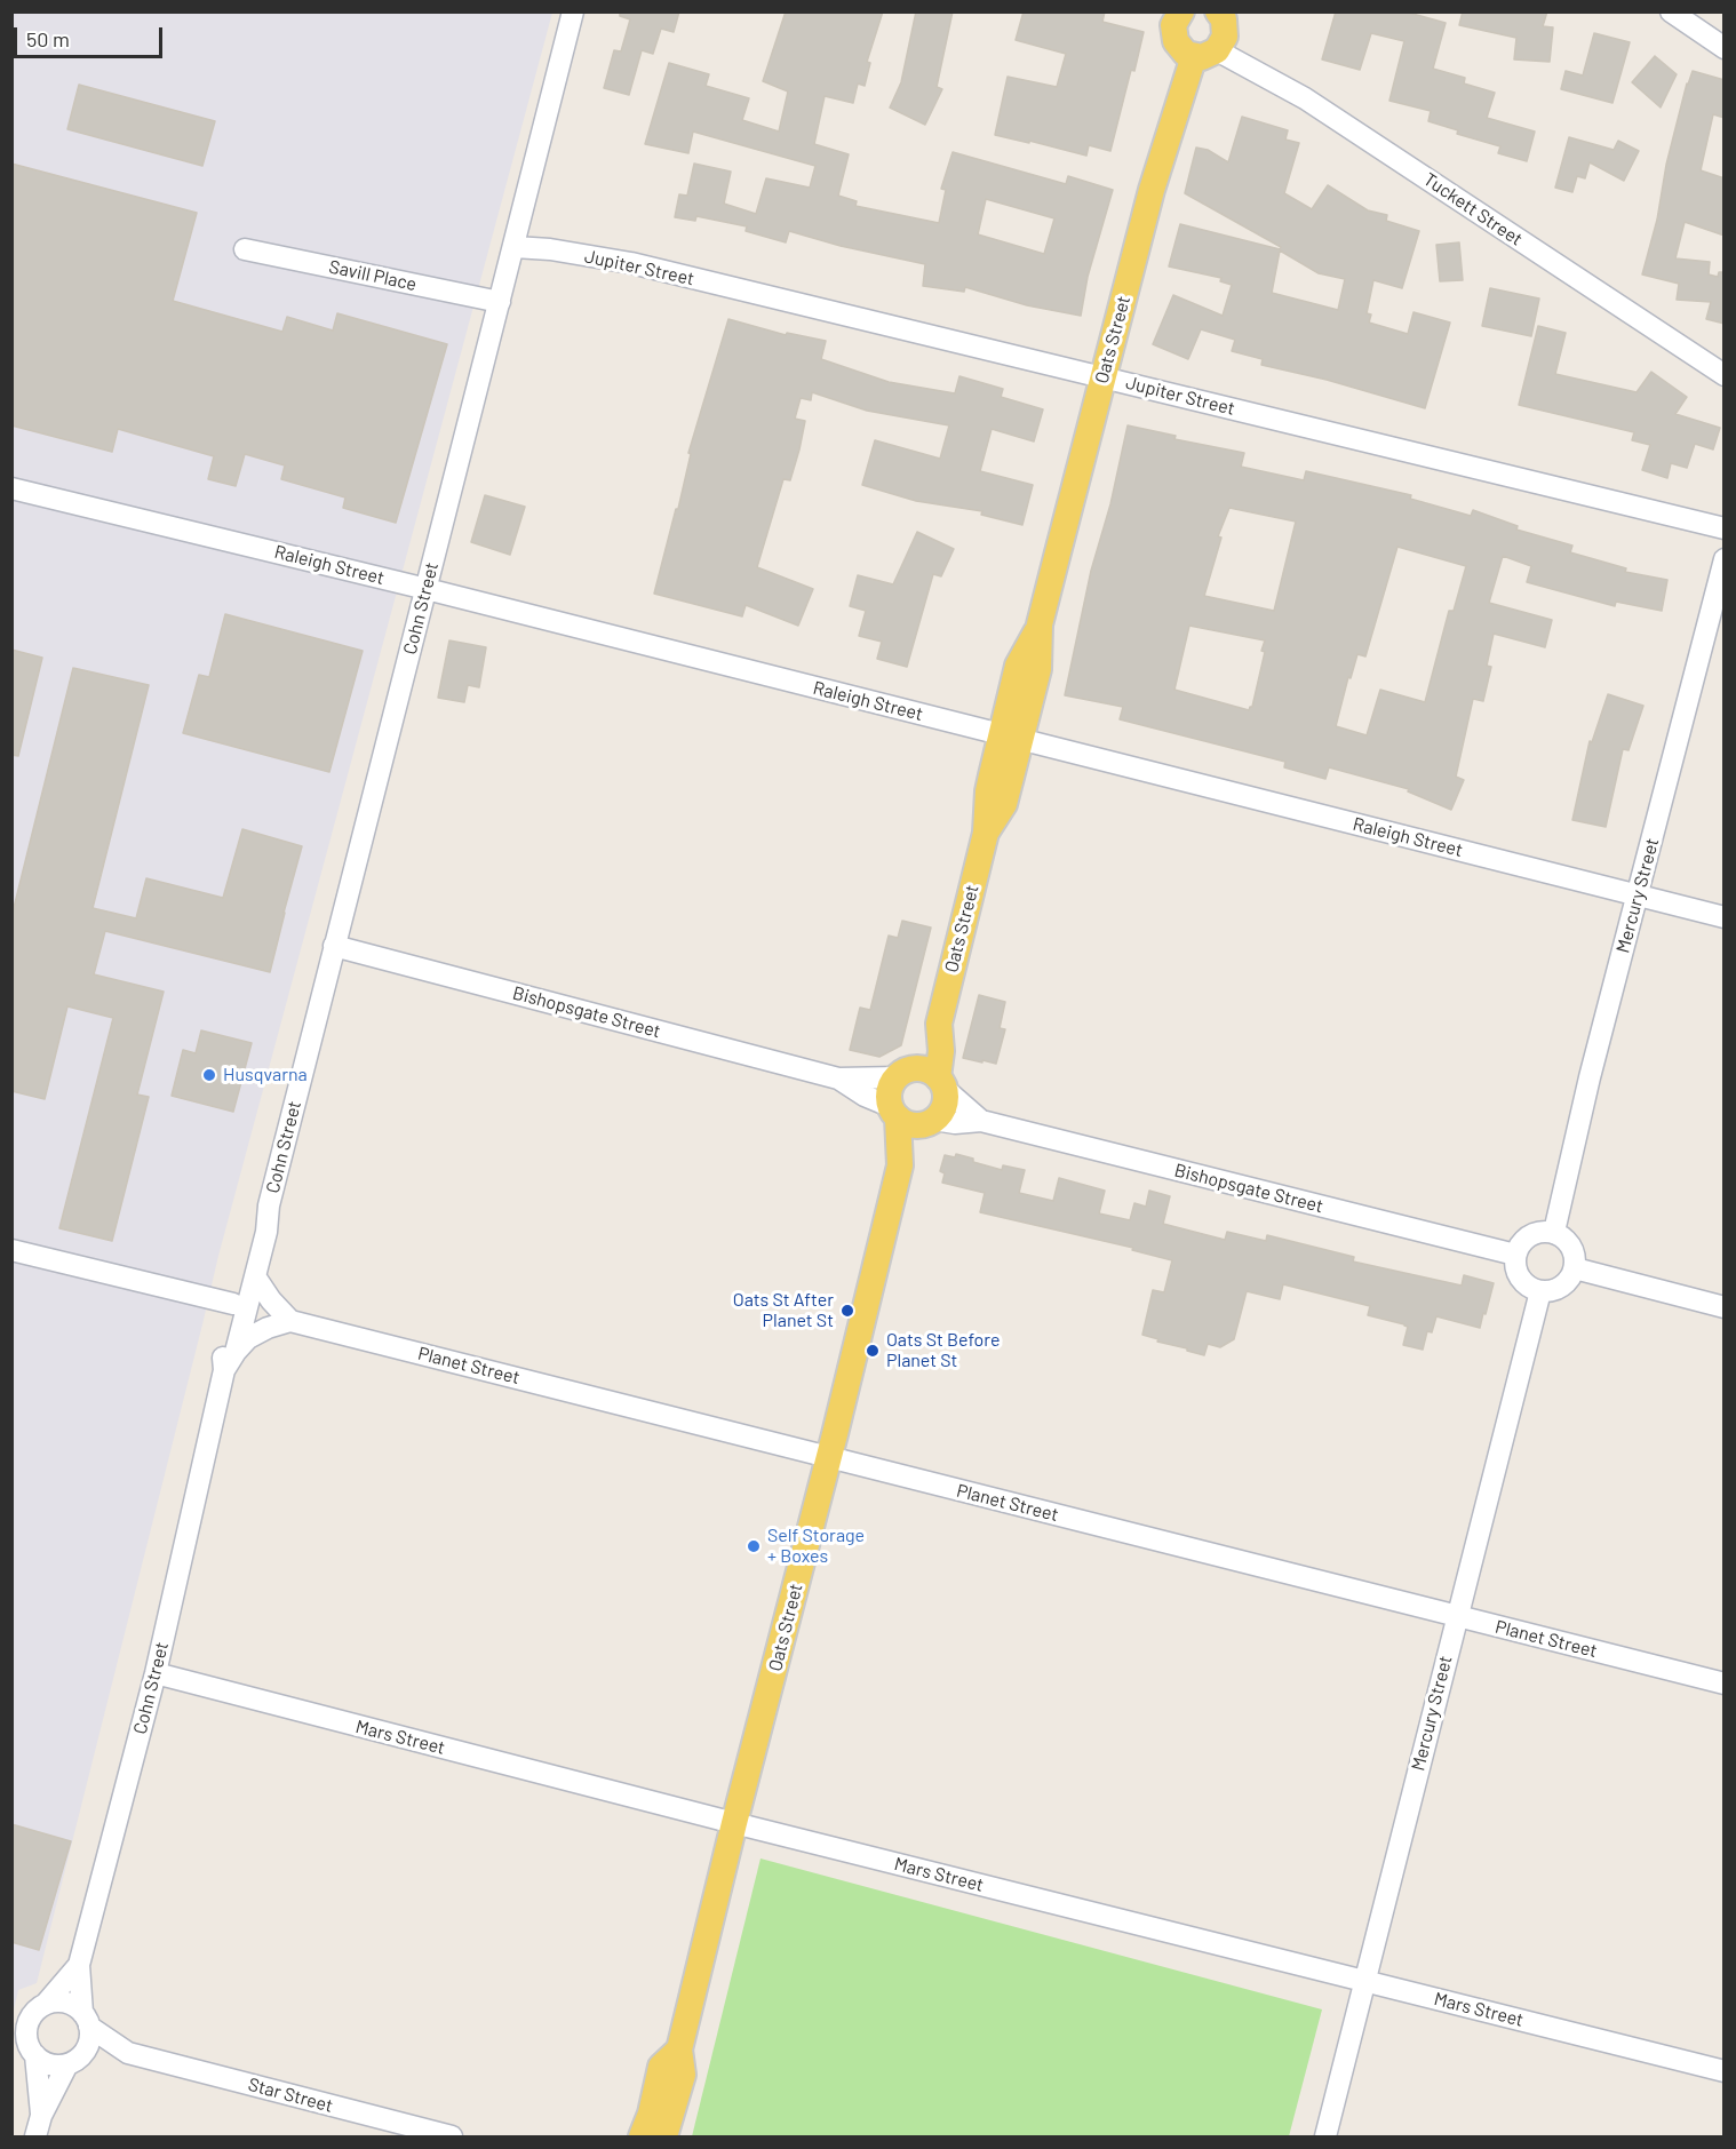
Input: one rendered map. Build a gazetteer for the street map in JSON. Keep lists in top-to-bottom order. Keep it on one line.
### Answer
{"streets":{"main road":["Oats Street"],"street":["Tuckett Street","Jupiter Street","Savill Place","Raleigh Street","Cohn Street","Mercury Street","Bishopsgate Street","Planet Street","Mars Street","Star Street"]},"crossings":[["Tuckett Street","Oats Street"],["Jupiter Street","Oats Street"],["Jupiter Street","Cohn Street"],["Savill Place","Cohn Street"],["Oats Street","Raleigh Street"],["Oats Street","Bishopsgate Street"],["Oats Street","Planet Street"],["Oats Street","Mars Street"],["Raleigh Street","Cohn Street"],["Raleigh Street","Mercury Street"],["Cohn Street","Bishopsgate Street"],["Cohn Street","Mars Street"],["Cohn Street","Star Street"],["Mercury Street","Bishopsgate Street"],["Mercury Street","Planet Street"],["Mercury Street","Mars Street"]],"places":["Husqvarna","Oats St After Planet St","Oats St Before Planet St","Self Storage + Boxes"],"scale_bar":"50 m"}
